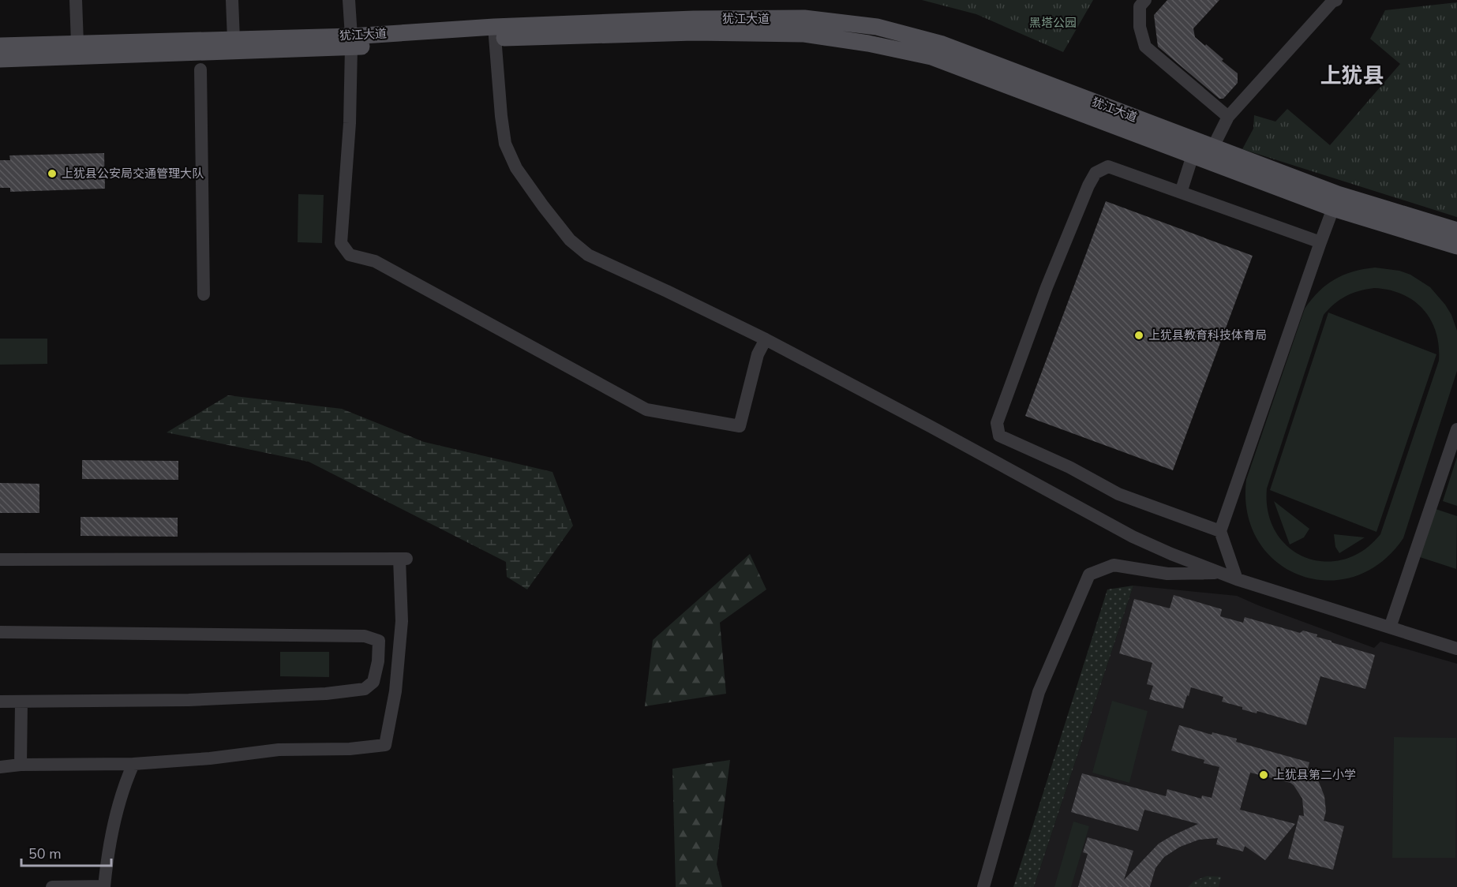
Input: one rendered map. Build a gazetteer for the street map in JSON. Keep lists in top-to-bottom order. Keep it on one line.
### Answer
{"streets":{"main road":["犹江大道"]},"districts":["上犹县"],"parks":["黑塔公园"],"places":["上犹县公安局交通管理大队","上犹县教育科技体育局","上犹县第二小学"],"scale_bar":"50 m"}
